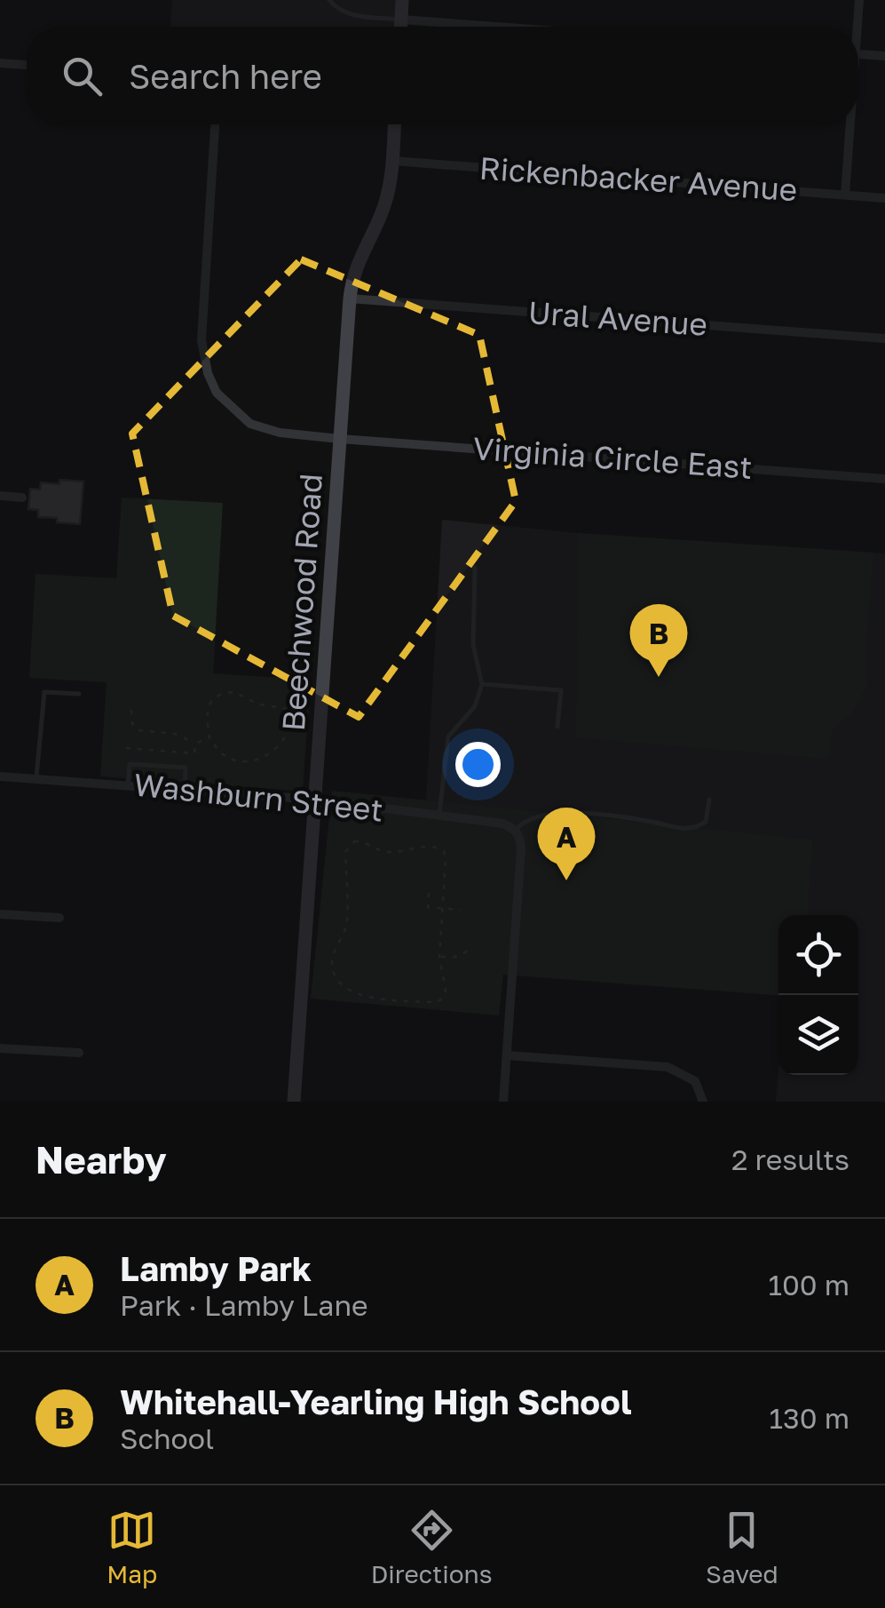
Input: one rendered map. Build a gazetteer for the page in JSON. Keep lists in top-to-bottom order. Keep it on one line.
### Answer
{"streets":{"street":["Rickenbacker Avenue","Ural Avenue","Virginia Circle East","Beechwood Road","Washburn Street"]},"crossings":[["Rickenbacker Avenue","Beechwood Road"],["Ural Avenue","Beechwood Road"],["Virginia Circle East","Beechwood Road"],["Beechwood Road","Washburn Street"]],"page":{"search":"Search here","pins":["B","A"],"heading":["Nearby","2 results"],"list":[{"mark":"A","name":"Lamby Park","note":"Park · Lamby Lane","value":"100 m"},{"mark":"B","name":"Whitehall-Yearling High School","note":"School","value":"130 m"}],"nav":["Map","Directions","Saved"]}}
